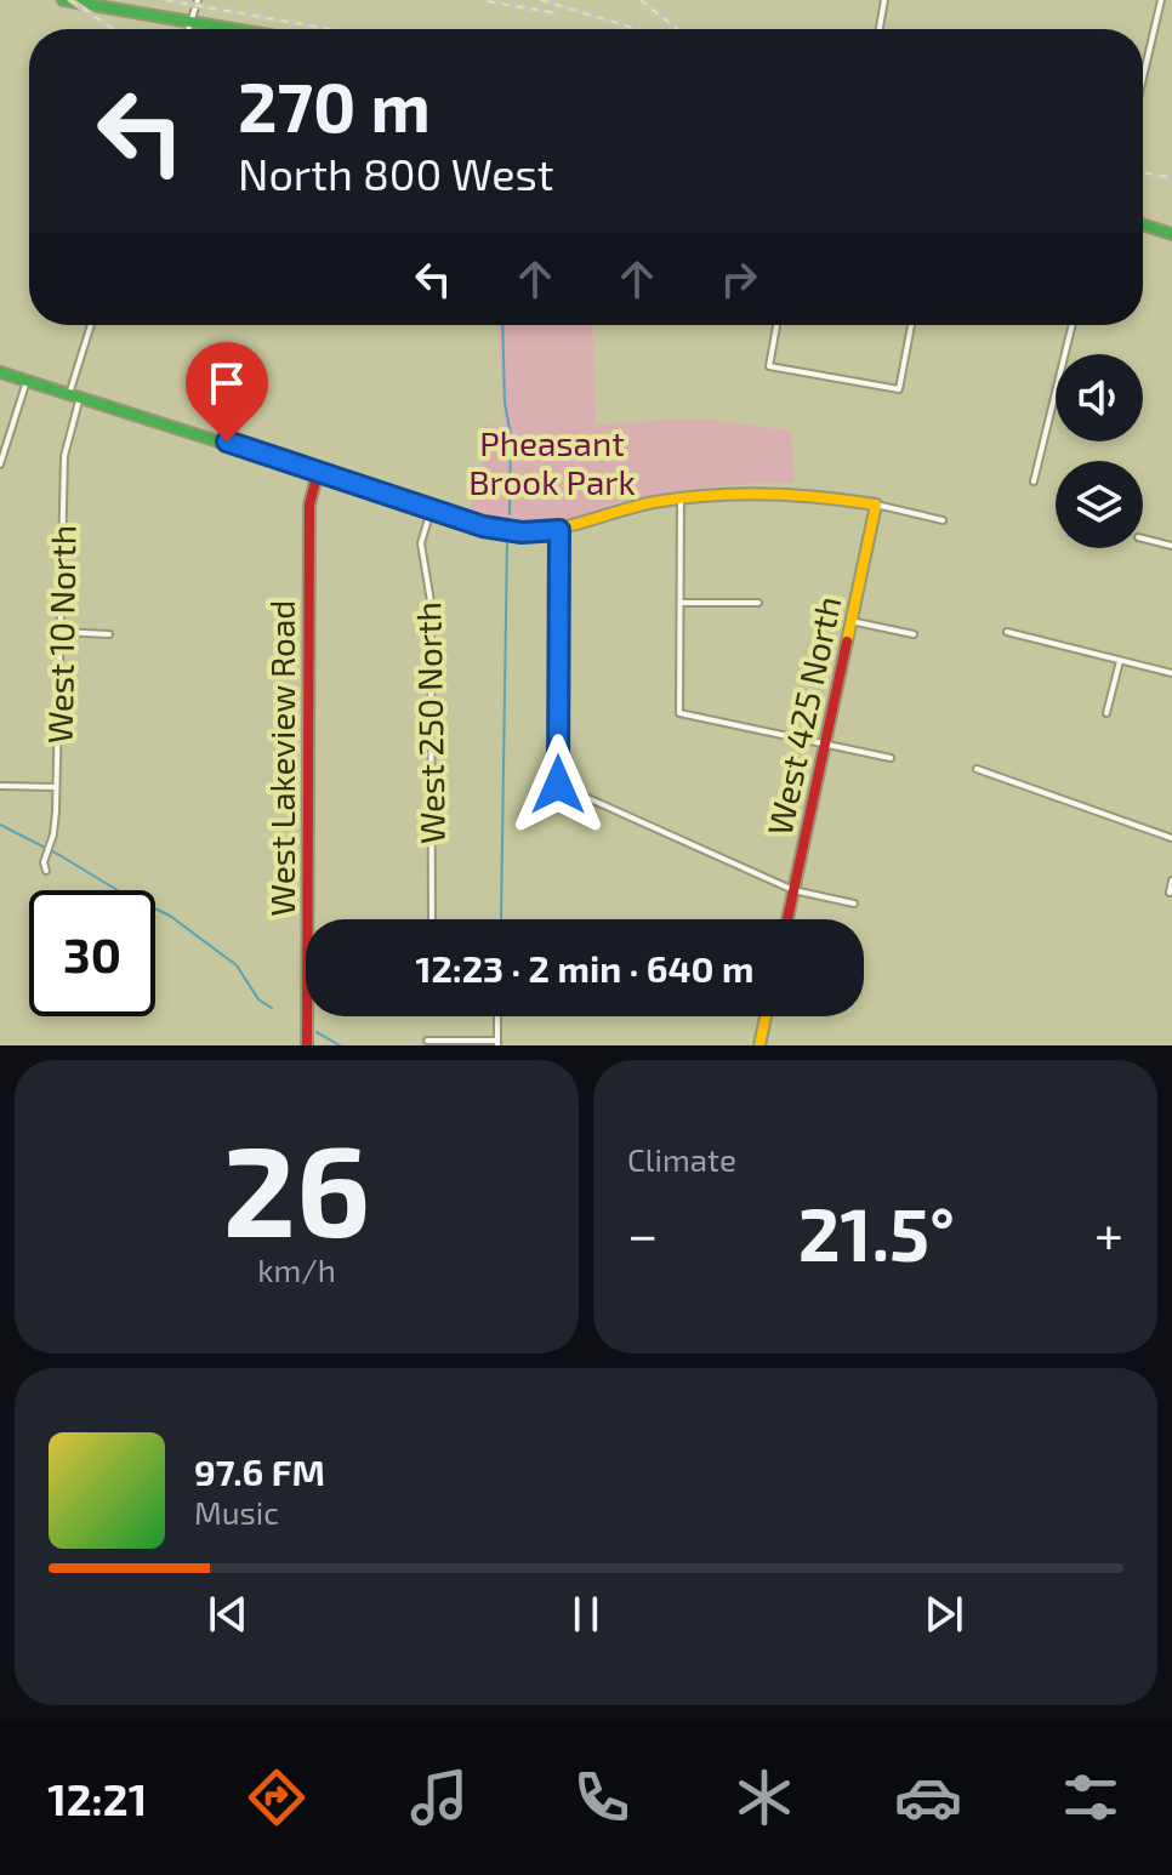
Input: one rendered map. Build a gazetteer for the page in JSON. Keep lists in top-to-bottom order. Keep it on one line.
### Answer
{"streets":{"street":["West 10 North","West 425 North","West 250 North","West Lakeview Road"]},"parks":["Pheasant Brook Park"],"page":{"turn":["270 m","North 800 West"],"limit":"30","trip":"12:23 · 2 min · 640 m","tile":[["26","km/h"],"Climate"],"heat":["−","21.5°","+"],"song":["97.6 FM","Music"],"tabs":"12:21"}}
